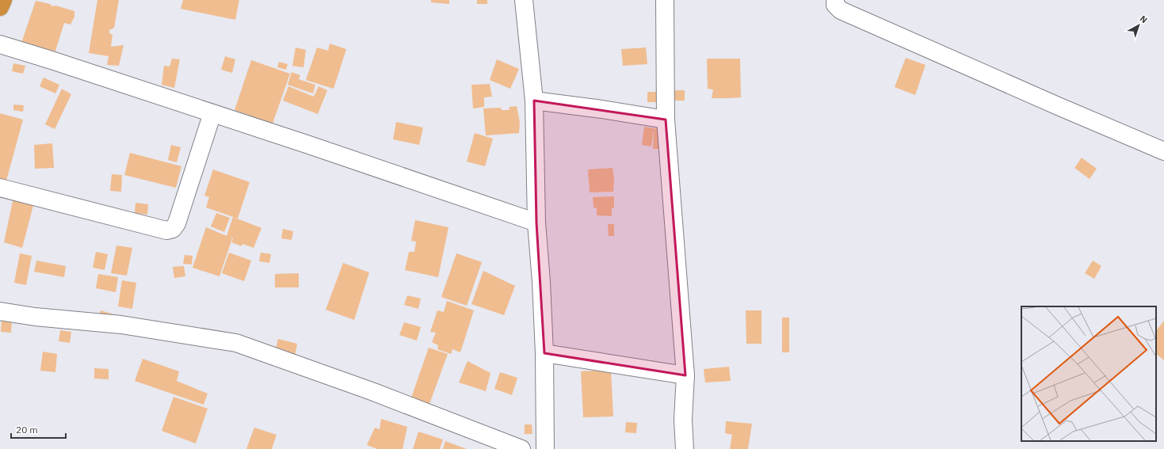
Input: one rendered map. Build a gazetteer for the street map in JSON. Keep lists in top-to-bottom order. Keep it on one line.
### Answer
{"scale_bar":"20 m","north":"top right"}
